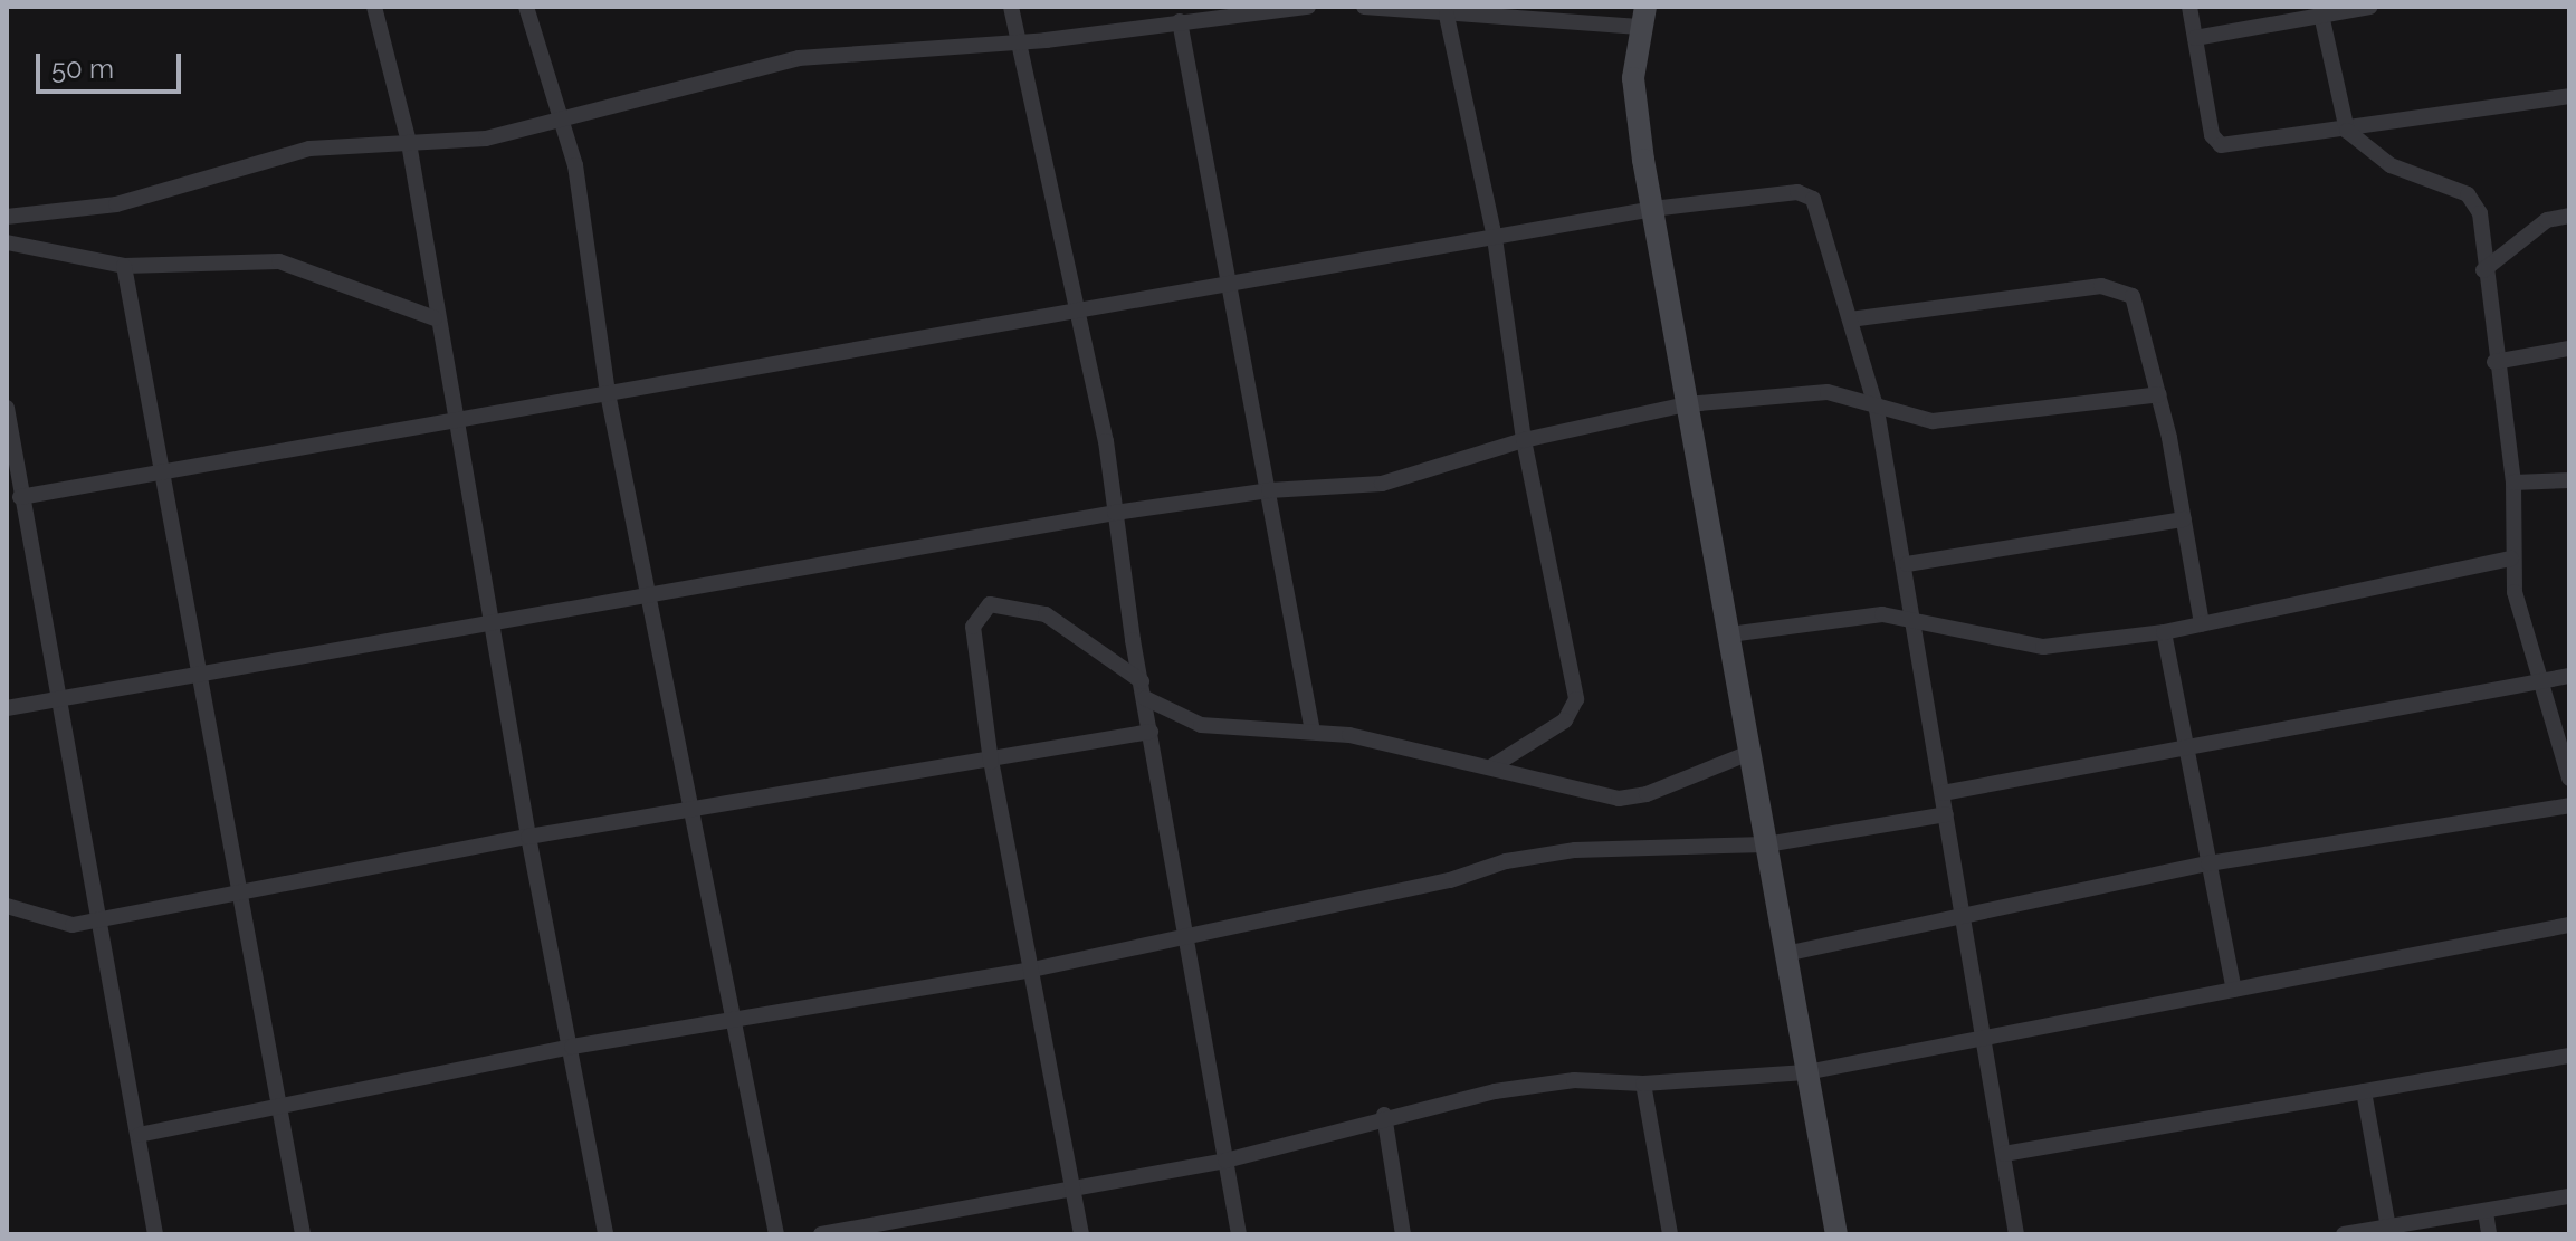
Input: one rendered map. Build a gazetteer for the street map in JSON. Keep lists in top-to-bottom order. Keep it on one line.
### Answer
{"scale_bar":"50 m"}
